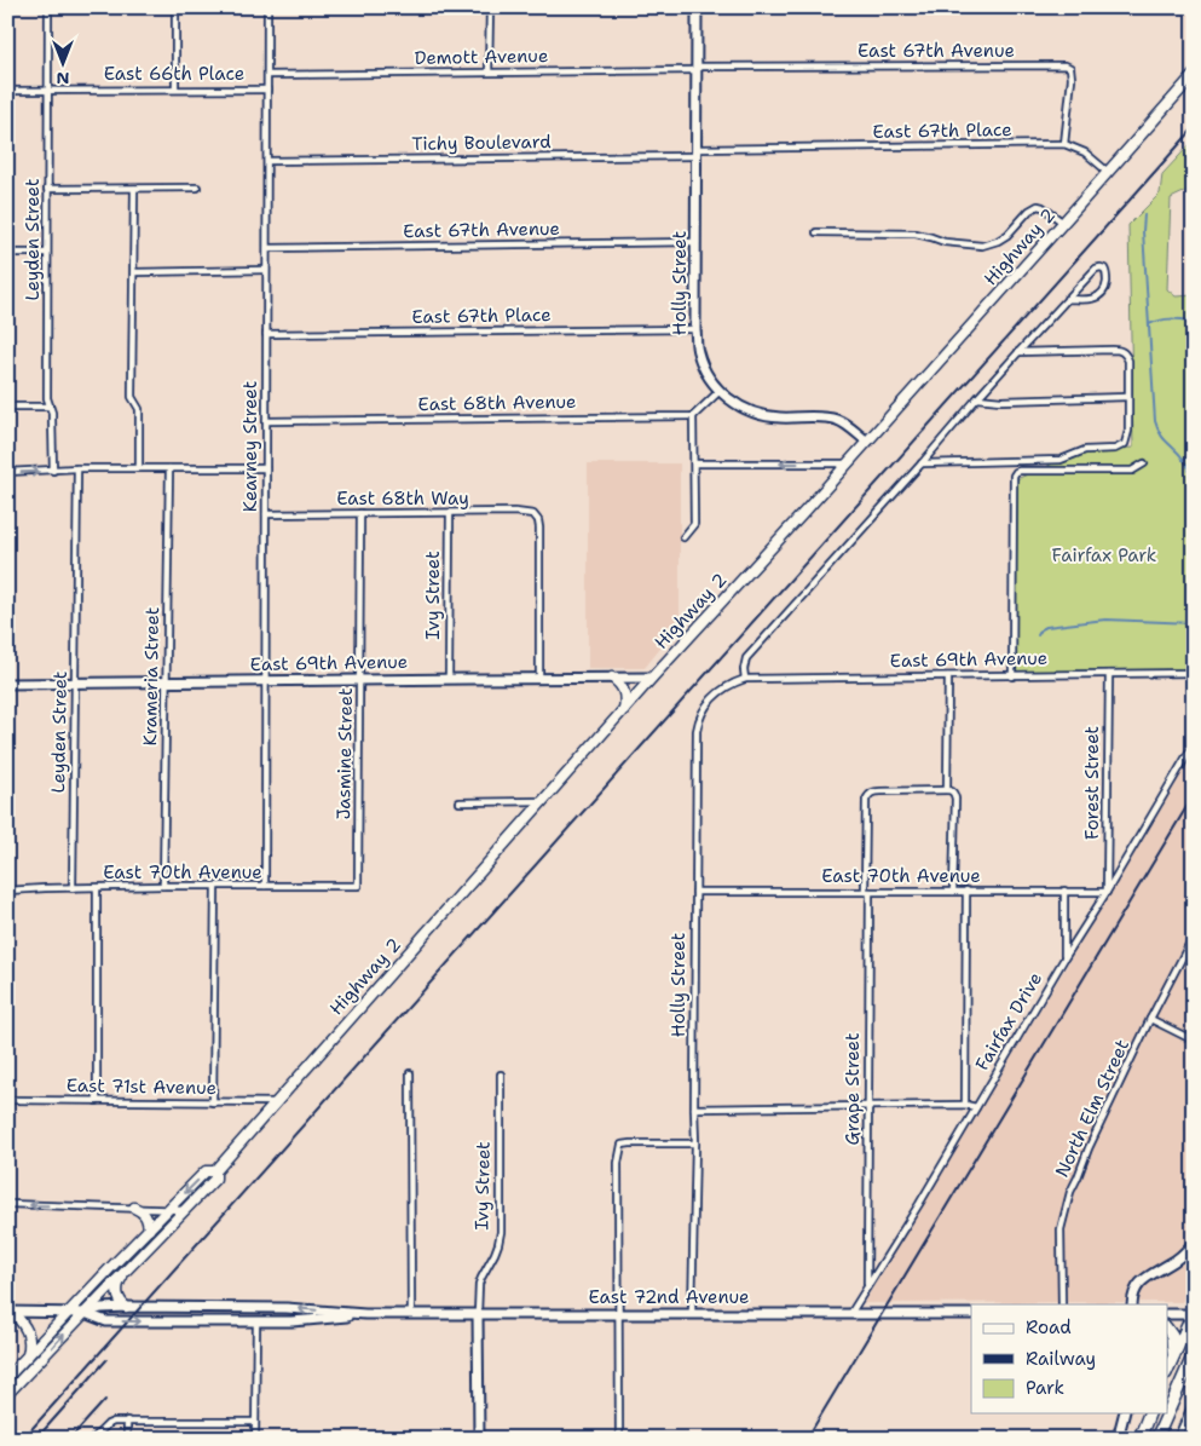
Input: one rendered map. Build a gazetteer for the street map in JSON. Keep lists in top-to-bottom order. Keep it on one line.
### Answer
{"streets":{"main road":["Highway 2"],"street":["East 67th Avenue","Demott Avenue","East 66th Place","East 67th Place","Tichy Boulevard","Leyden Street","Holly Street","East 68th Avenue","Kearney Street","East 68th Way","Ivy Street","East 69th Avenue","Krameria Street","Jasmine Street","Forest Street","East 70th Avenue","Fairfax Drive","East 71st Avenue","Grape Street","North Elm Street","East 72nd Avenue"]},"crossings":[["East 67th Avenue","Demott Avenue"],["East 67th Avenue","East 67th Place"],["East 67th Avenue","Holly Street"],["East 67th Avenue","Kearney Street"],["Demott Avenue","Holly Street"],["Demott Avenue","Kearney Street"],["East 66th Place","Leyden Street"],["East 66th Place","Kearney Street"],["East 67th Place","Tichy Boulevard"],["East 67th Place","Highway 2"],["East 67th Place","Holly Street"],["East 67th Place","Kearney Street"],["Tichy Boulevard","Holly Street"],["Tichy Boulevard","Kearney Street"],["Leyden Street","East 69th Avenue"],["Leyden Street","East 70th Avenue"],["Highway 2","Holly Street"],["Highway 2","East 69th Avenue"],["Highway 2","East 71st Avenue"],["Highway 2","East 72nd Avenue"],["Holly Street","East 69th Avenue"],["Holly Street","East 70th Avenue"],["Holly Street","East 72nd Avenue"],["East 68th Avenue","Kearney Street"],["Kearney Street","East 68th Way"],["Kearney Street","East 69th Avenue"],["Kearney Street","East 70th Avenue"],["East 68th Way","Ivy Street"],["East 68th Way","East 69th Avenue"],["East 68th Way","Jasmine Street"],["Ivy Street","East 69th Avenue"],["Ivy Street","East 72nd Avenue"],["East 69th Avenue","Krameria Street"],["East 69th Avenue","Jasmine Street"],["East 69th Avenue","Forest Street"],["Krameria Street","East 70th Avenue"],["Jasmine Street","East 70th Avenue"],["Forest Street","East 70th Avenue"],["Forest Street","Fairfax Drive"],["East 70th Avenue","Fairfax Drive"],["East 70th Avenue","Grape Street"],["Fairfax Drive","Grape Street"],["Fairfax Drive","East 72nd Avenue"]],"parks":["Fairfax Park"],"legend":["Road","Railway","Park"],"north":"bottom"}
